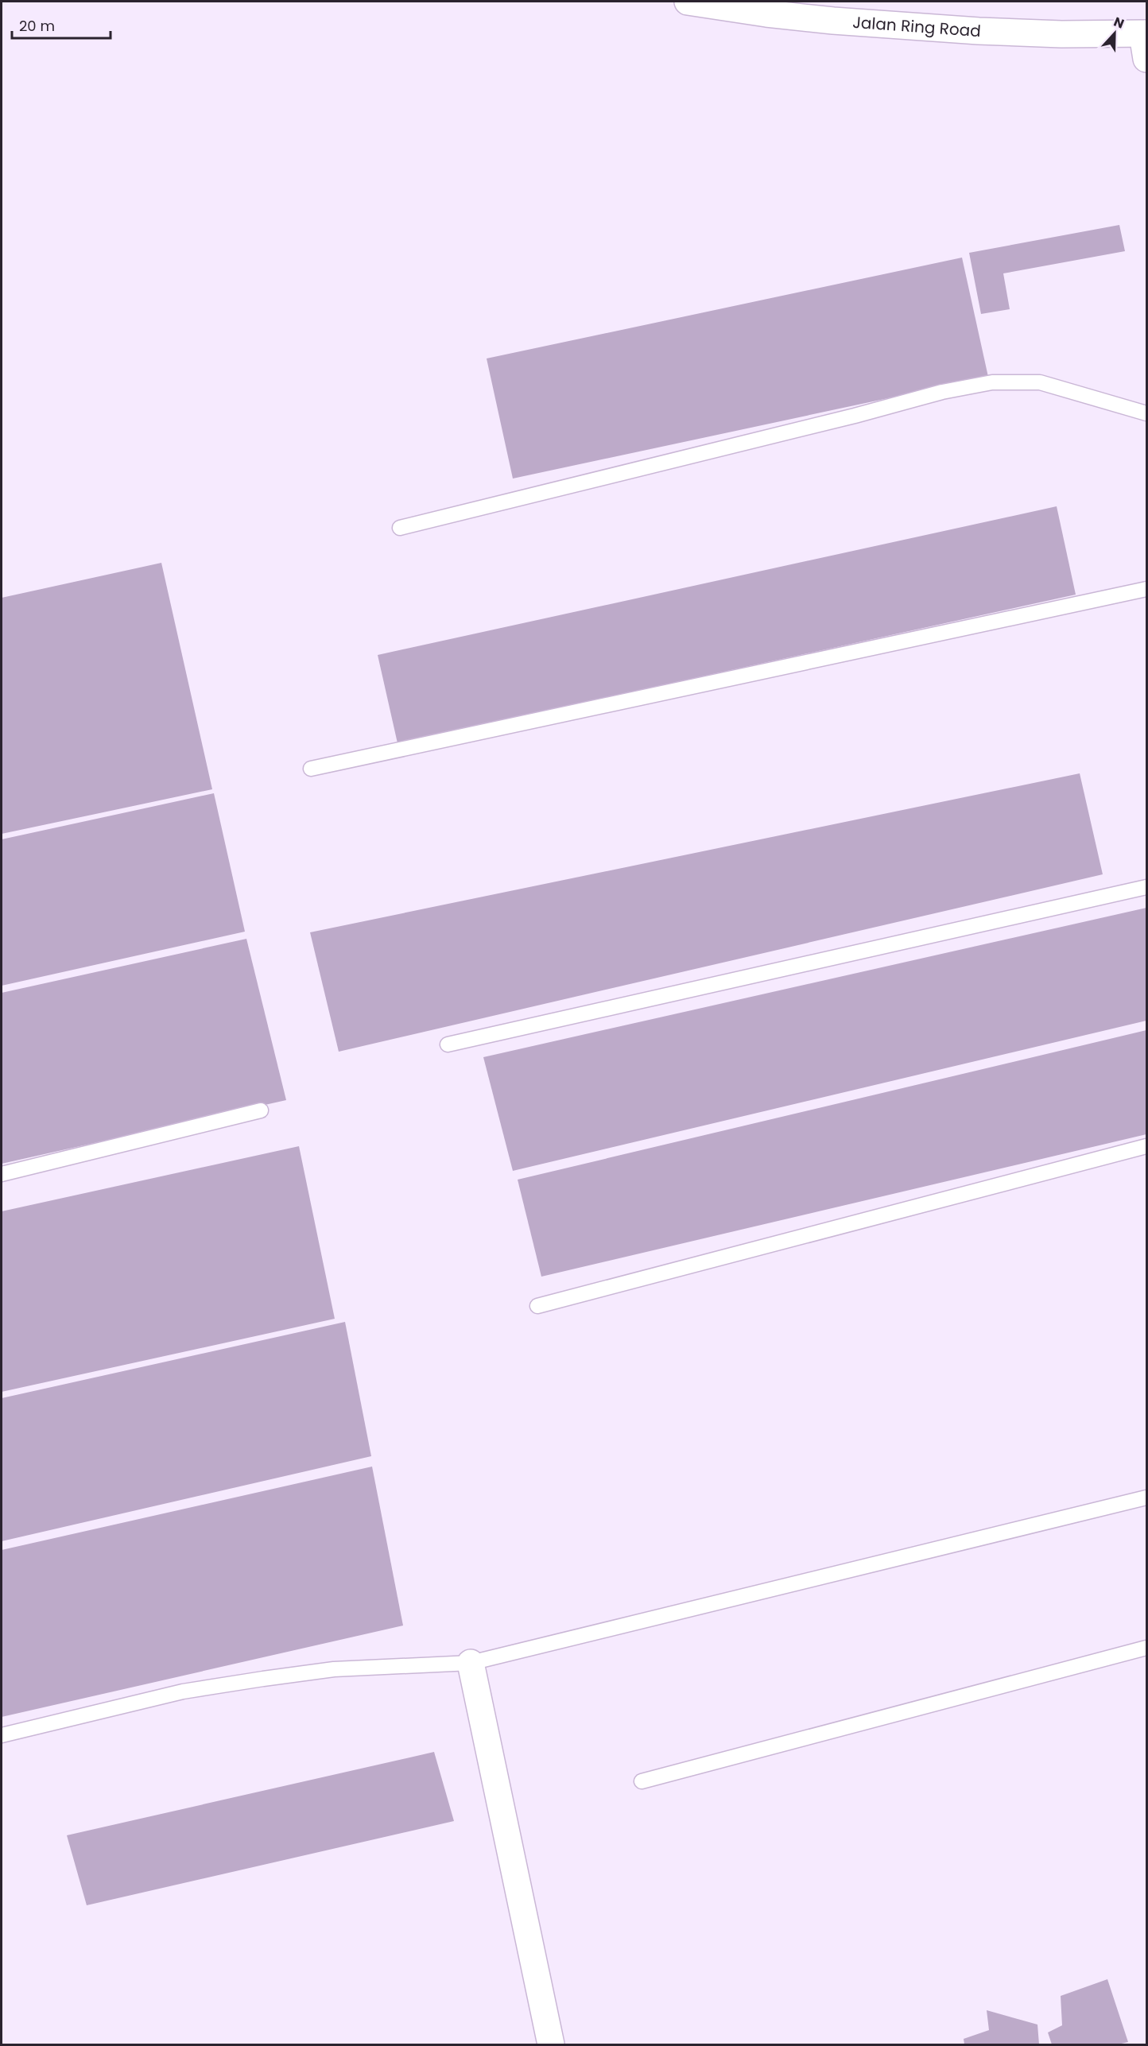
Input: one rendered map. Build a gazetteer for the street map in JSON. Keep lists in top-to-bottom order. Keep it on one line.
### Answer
{"streets":{"main road":["Jalan Ring Road"]},"scale_bar":"20 m","north":"top"}
